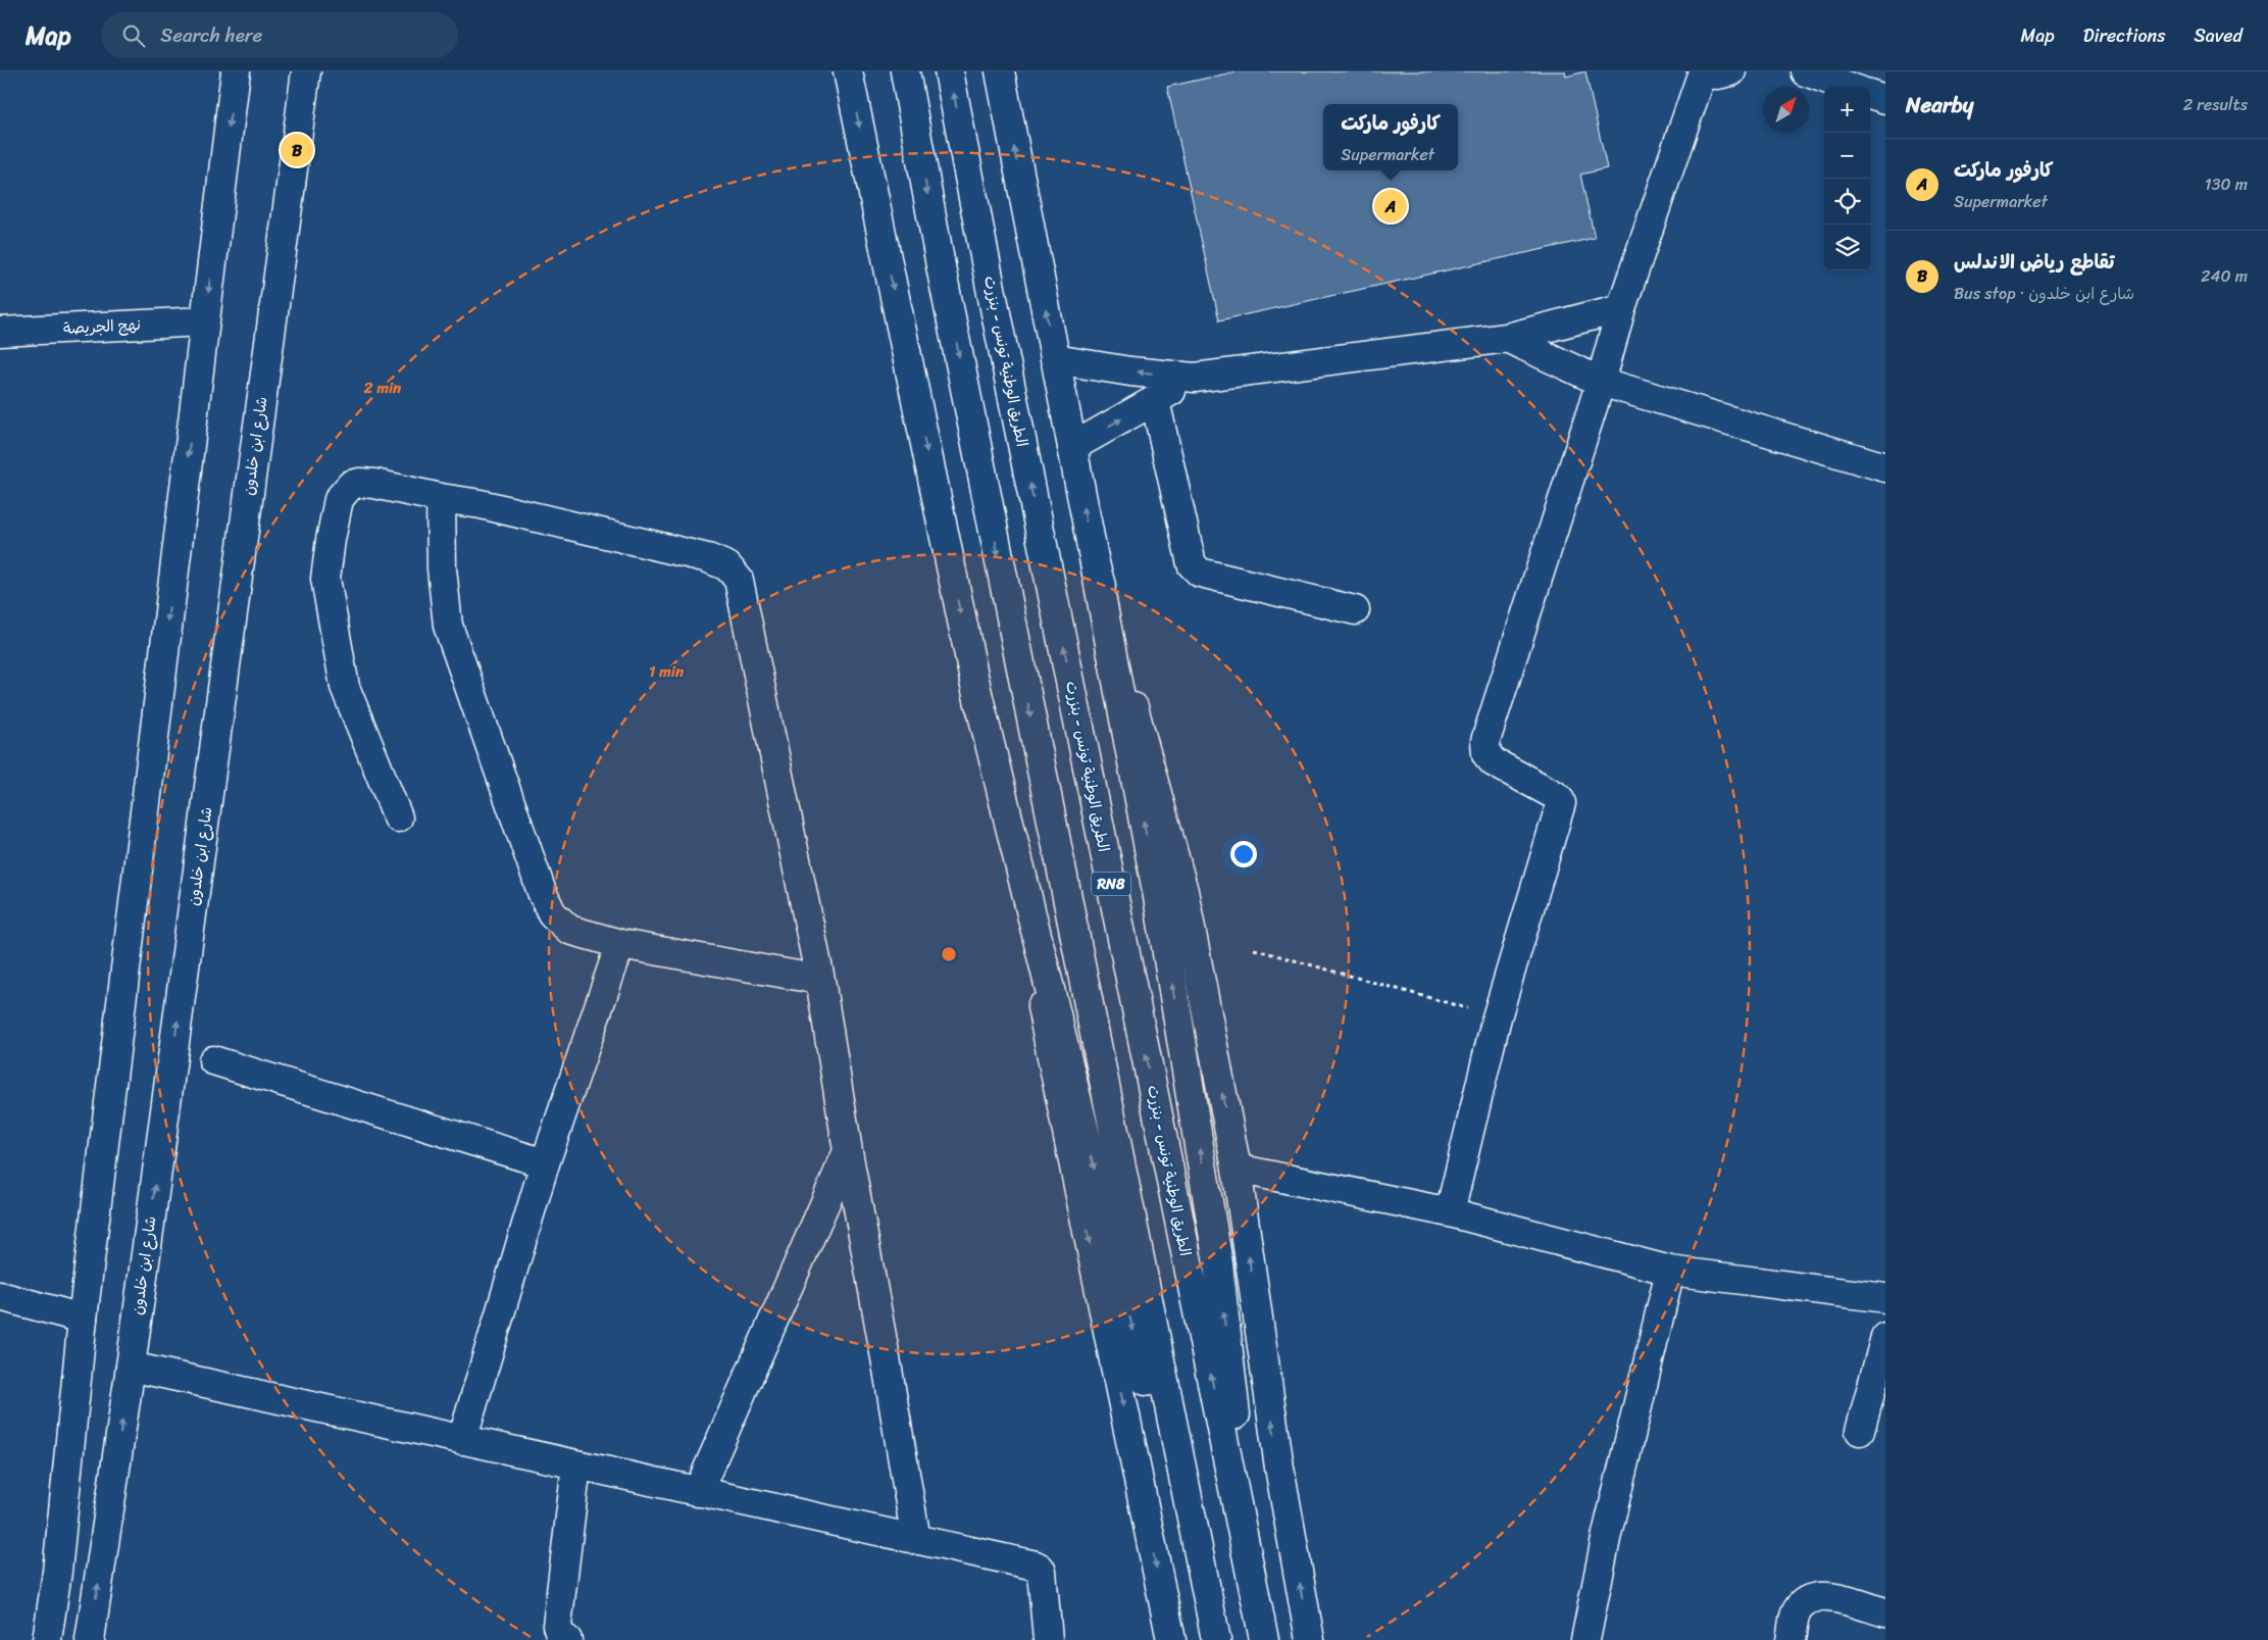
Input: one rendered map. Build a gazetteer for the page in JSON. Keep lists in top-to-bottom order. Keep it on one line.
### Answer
{"streets":{"main road":["نهج الجريصة","الطريق الوطنية تونس - بنزرت","شارع ابن خلدون","RN8"]},"north":"top right","page":{"header":"Map","search":"Search here","nav":["Map","Directions","Saved"],"heading":["Nearby","2 results"],"map_buttons":["+","−"],"popup":["كارفور ماركت","Supermarket"],"pins":["B","A"],"list":[{"mark":"A","name":"كارفور ماركت","note":"Supermarket","value":"130 m"},{"mark":"B","name":"تقاطع رياض الاندلس","note":"Bus stop · شارع ابن خلدون","value":"240 m"}]},"rings":["2 min","1 min"]}
